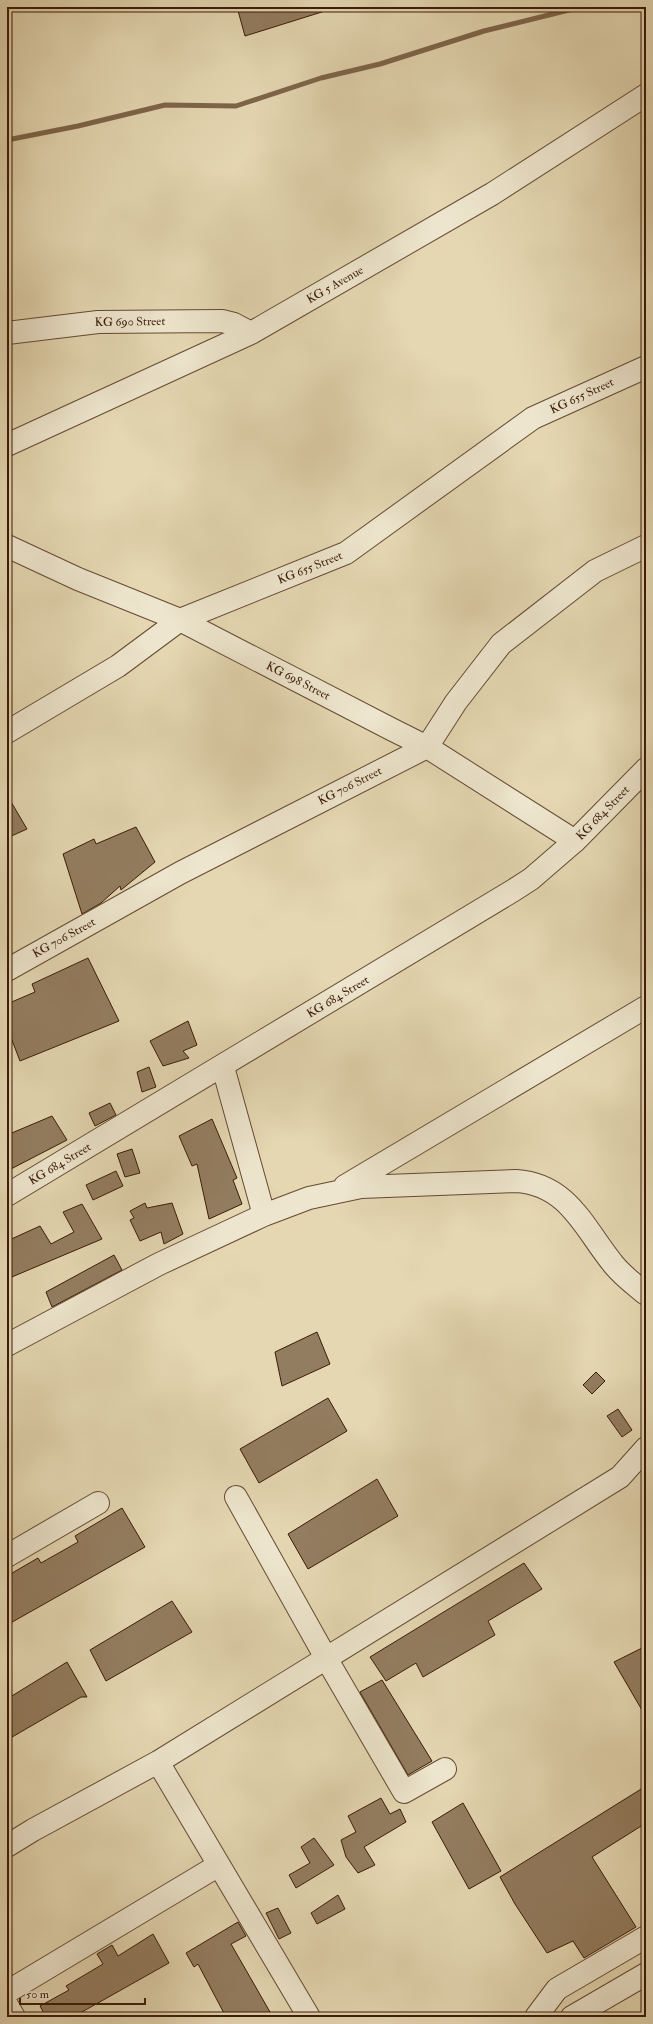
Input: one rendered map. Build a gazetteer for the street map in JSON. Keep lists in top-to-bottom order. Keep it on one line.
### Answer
{"streets":{"street":["KG 5 Avenue","KG 690 Street","KG 655 Street","KG 698 Street","KG 706 Street","KG 684 Street"]},"crossings":[["KG 5 Avenue","KG 690 Street"],["KG 655 Street","KG 698 Street"],["KG 698 Street","KG 706 Street"],["KG 698 Street","KG 684 Street"]],"scale_bar":"50 m"}
